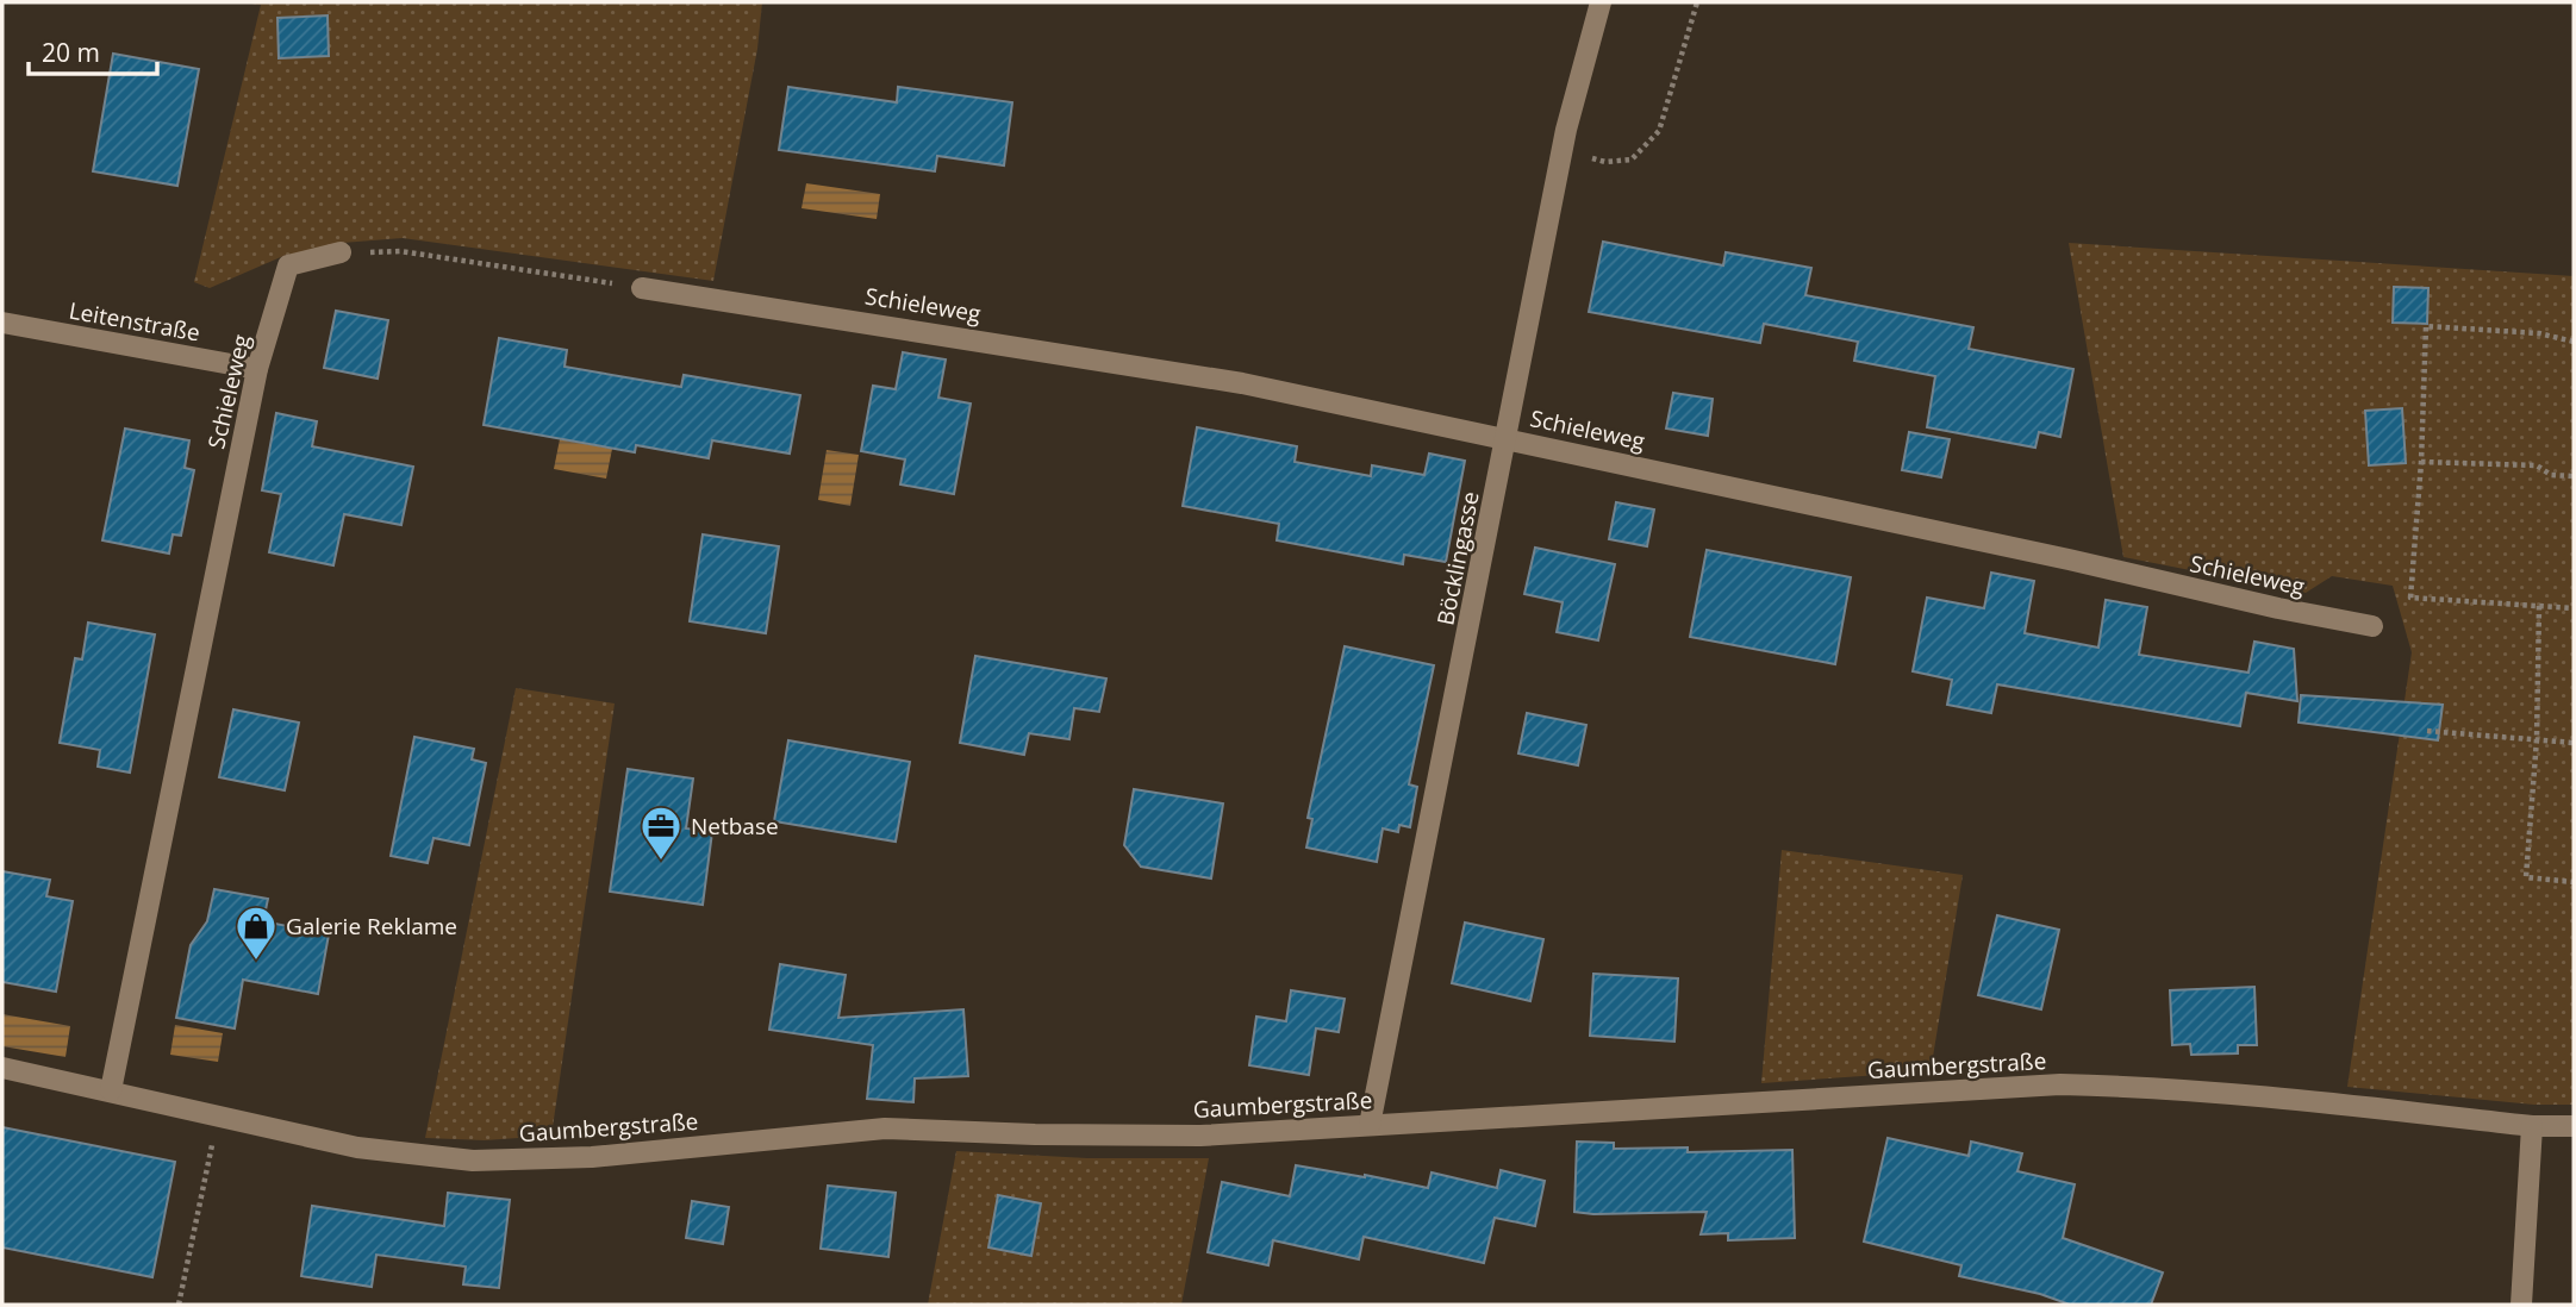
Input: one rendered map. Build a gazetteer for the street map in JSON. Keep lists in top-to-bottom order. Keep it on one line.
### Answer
{"streets":{"street":["Schieleweg","Leitenstraße","Böcklingasse","Gaumbergstraße"]},"crossings":[["Schieleweg","Leitenstraße"],["Schieleweg","Böcklingasse"],["Schieleweg","Gaumbergstraße"],["Böcklingasse","Gaumbergstraße"]],"places":{"office":["Netbase"],"shop":["Galerie Reklame"]},"scale_bar":"20 m"}
